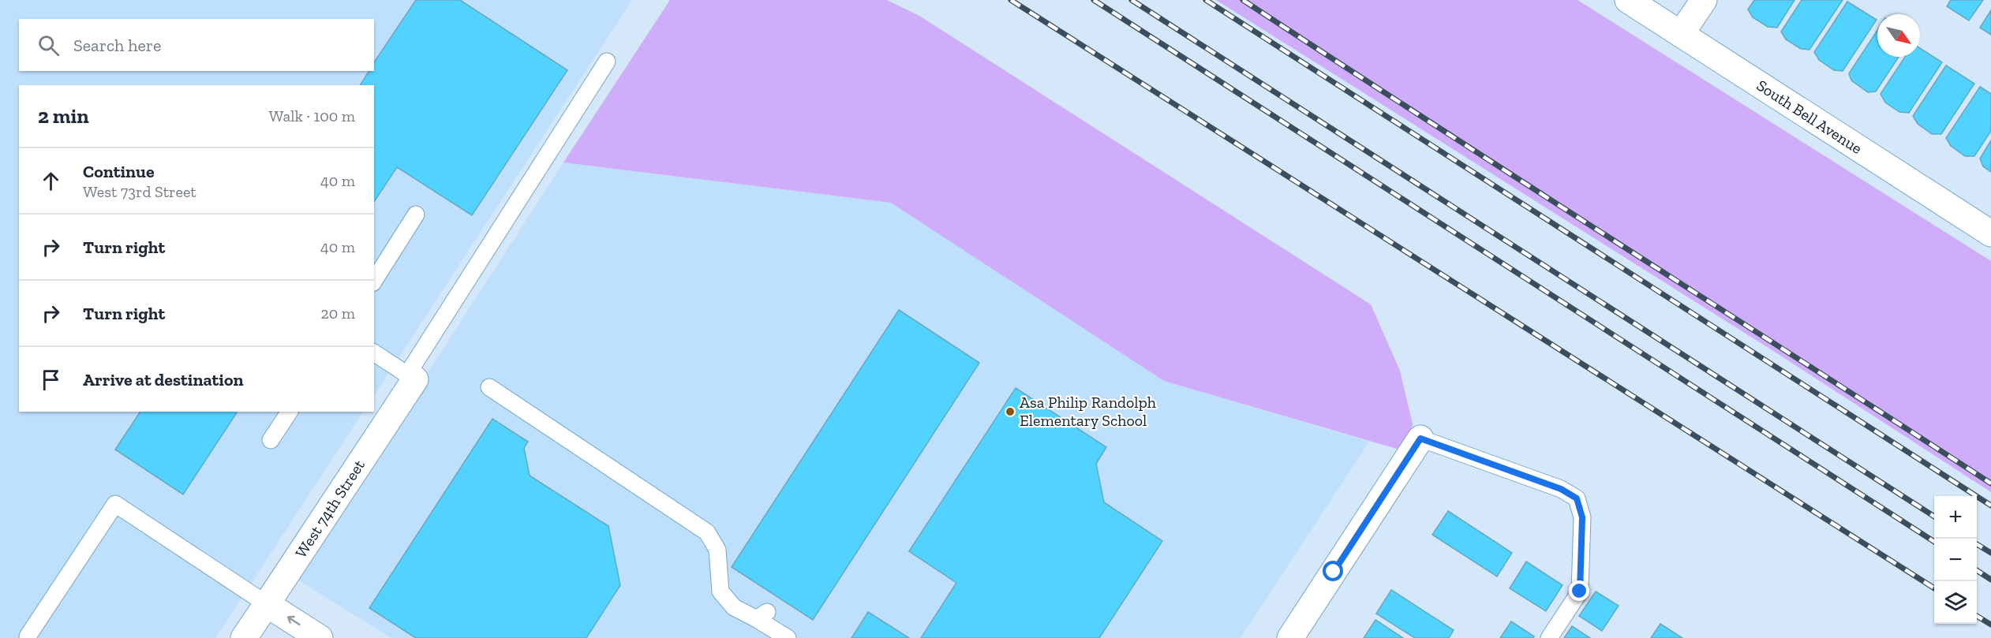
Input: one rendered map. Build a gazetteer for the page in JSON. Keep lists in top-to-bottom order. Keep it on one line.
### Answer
{"streets":{"street":["South Bell Avenue","West 74th Street"]},"places":["Asa Philip Randolph Elementary School"],"north":"bottom right","page":{"search":"Search here","heading":["2 min","Walk · 100 m"],"list":[["Continue","West 73rd Street","40 m"],["Turn right","40 m"],["Turn right","20 m"],"Arrive at destination"],"map_buttons":["+","−"]}}
